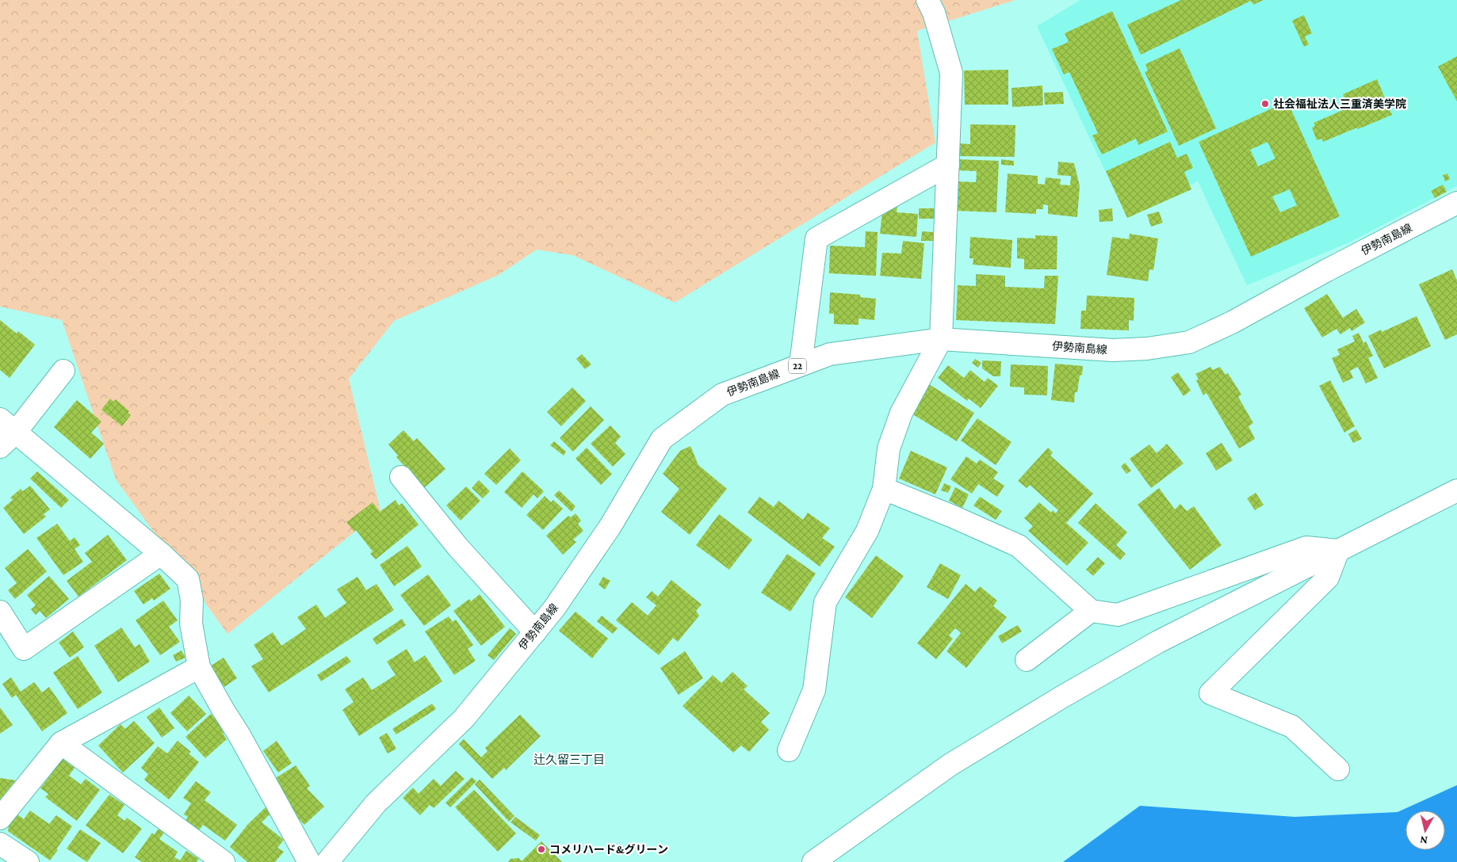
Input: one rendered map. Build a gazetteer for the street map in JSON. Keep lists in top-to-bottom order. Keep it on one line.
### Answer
{"streets":{"street":["伊勢南島線","22"]},"districts":["辻久留三丁目"],"places":["社会福祉法人三重済美学院","コメリハード&グリーン"],"north":"bottom"}
